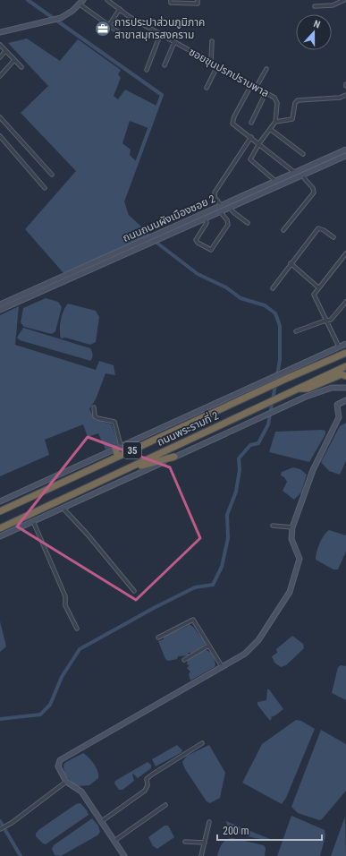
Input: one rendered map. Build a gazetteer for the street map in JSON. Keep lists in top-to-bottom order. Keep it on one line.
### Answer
{"streets":{"highway":["ถนนพระรามที่ 2","35"],"street":["ซอยขุนปรกปราบพาล","ถนนถนนผังเมืองซอย 2"]},"crossings":[["ถนนพระรามที่ 2","35"]],"places":{"office":["การประปาส่วนภูมิภาค สาขาสมุทรสงคราม"]},"scale_bar":"200 m","north":"top"}
